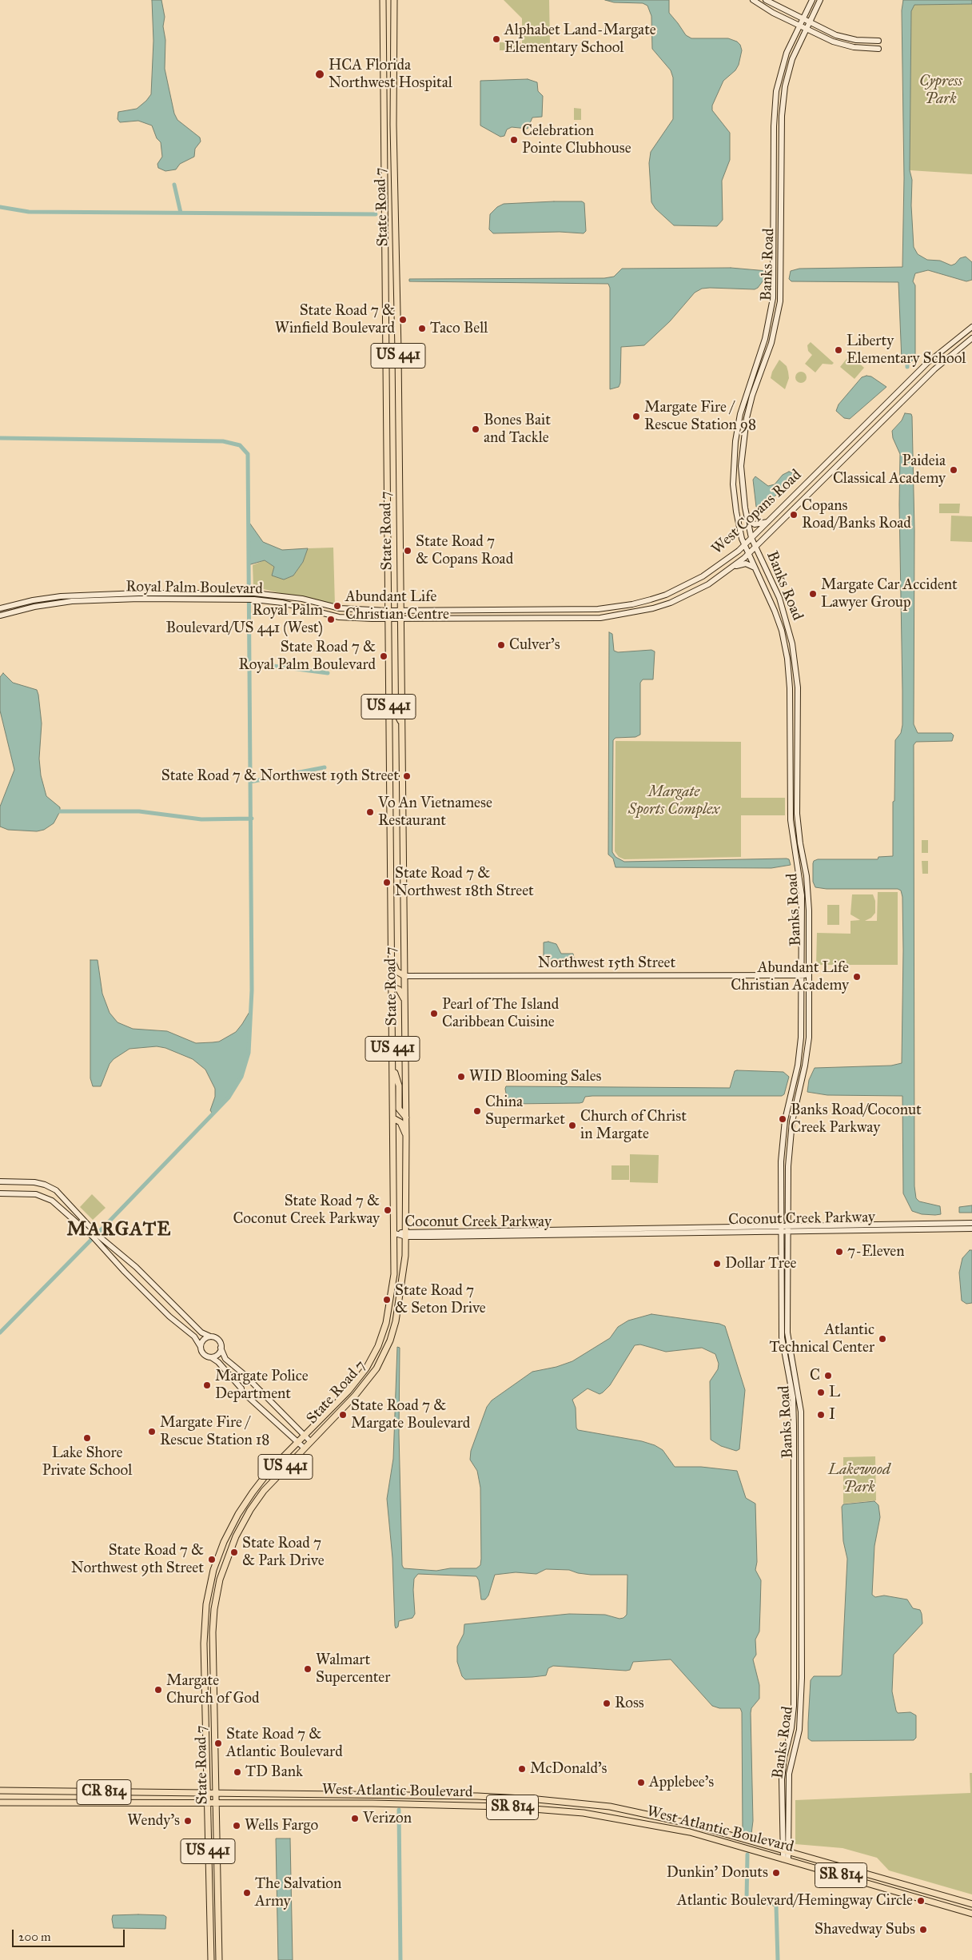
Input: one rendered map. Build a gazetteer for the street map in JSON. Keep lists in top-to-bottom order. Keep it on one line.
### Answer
{"streets":{"main road":["State Road 7","US 441","West Atlantic Boulevard","CR 814","SR 814"],"street":["Banks Road","West Copans Road","Royal Palm Boulevard","Northwest 15th Street","Coconut Creek Parkway"]},"crossings":[["State Road 7","West Copans Road"],["State Road 7","Royal Palm Boulevard"],["State Road 7","Northwest 15th Street"],["State Road 7","Coconut Creek Parkway"],["State Road 7","West Atlantic Boulevard"],["Banks Road","West Copans Road"],["Banks Road","Northwest 15th Street"],["Banks Road","Coconut Creek Parkway"],["Banks Road","West Atlantic Boulevard"],["West Copans Road","Royal Palm Boulevard"]],"districts":["MARGATE"],"parks":["Cypress Park","Margate Sports Complex","Lakewood Park"],"places":["Alphabet Land-Margate Elementary School","HCA Florida Northwest Hospital","Celebration Pointe Clubhouse","State Road 7 & Winfield Boulevard","Taco Bell","Liberty Elementary School","Margate Fire / Rescue Station 98","Bones Bait and Tackle","Paideia Classical Academy","Copans Road/Banks Road","State Road 7 & Copans Road","Margate Car Accident Lawyer Group","Abundant Life Christian Centre","Royal Palm Boulevard/US 441 (West)","Culver's","State Road 7 & Royal Palm Boulevard","State Road 7 & Northwest 19th Street","Vo An Vietnamese Restaurant","State Road 7 & Northwest 18th Street","Abundant Life Christian Academy","Pearl of The Island Caribbean Cuisine","WID Blooming Sales","China Supermarket","Banks Road/Coconut Creek Parkway","Church of Christ in Margate","State Road 7 & Coconut Creek Parkway","7-Eleven","Dollar Tree","State Road 7 & Seton Drive","Atlantic Technical Center","C","Margate Police Department","L","State Road 7 & Margate Boulevard","I","Margate Fire / Rescue Station 18","Lake Shore Private School","State Road 7 & Park Drive","State Road 7 & Northwest 9th Street","Walmart Supercenter","Margate Church of God","Ross","State Road 7 & Atlantic Boulevard","McDonald's","TD Bank","Applebee's","Verizon","Wendy's","Wells Fargo","Dunkin' Donuts","The Salvation Army","Atlantic Boulevard/Hemingway Circle","Shavedway Subs"],"scale_bar":"200 m"}
